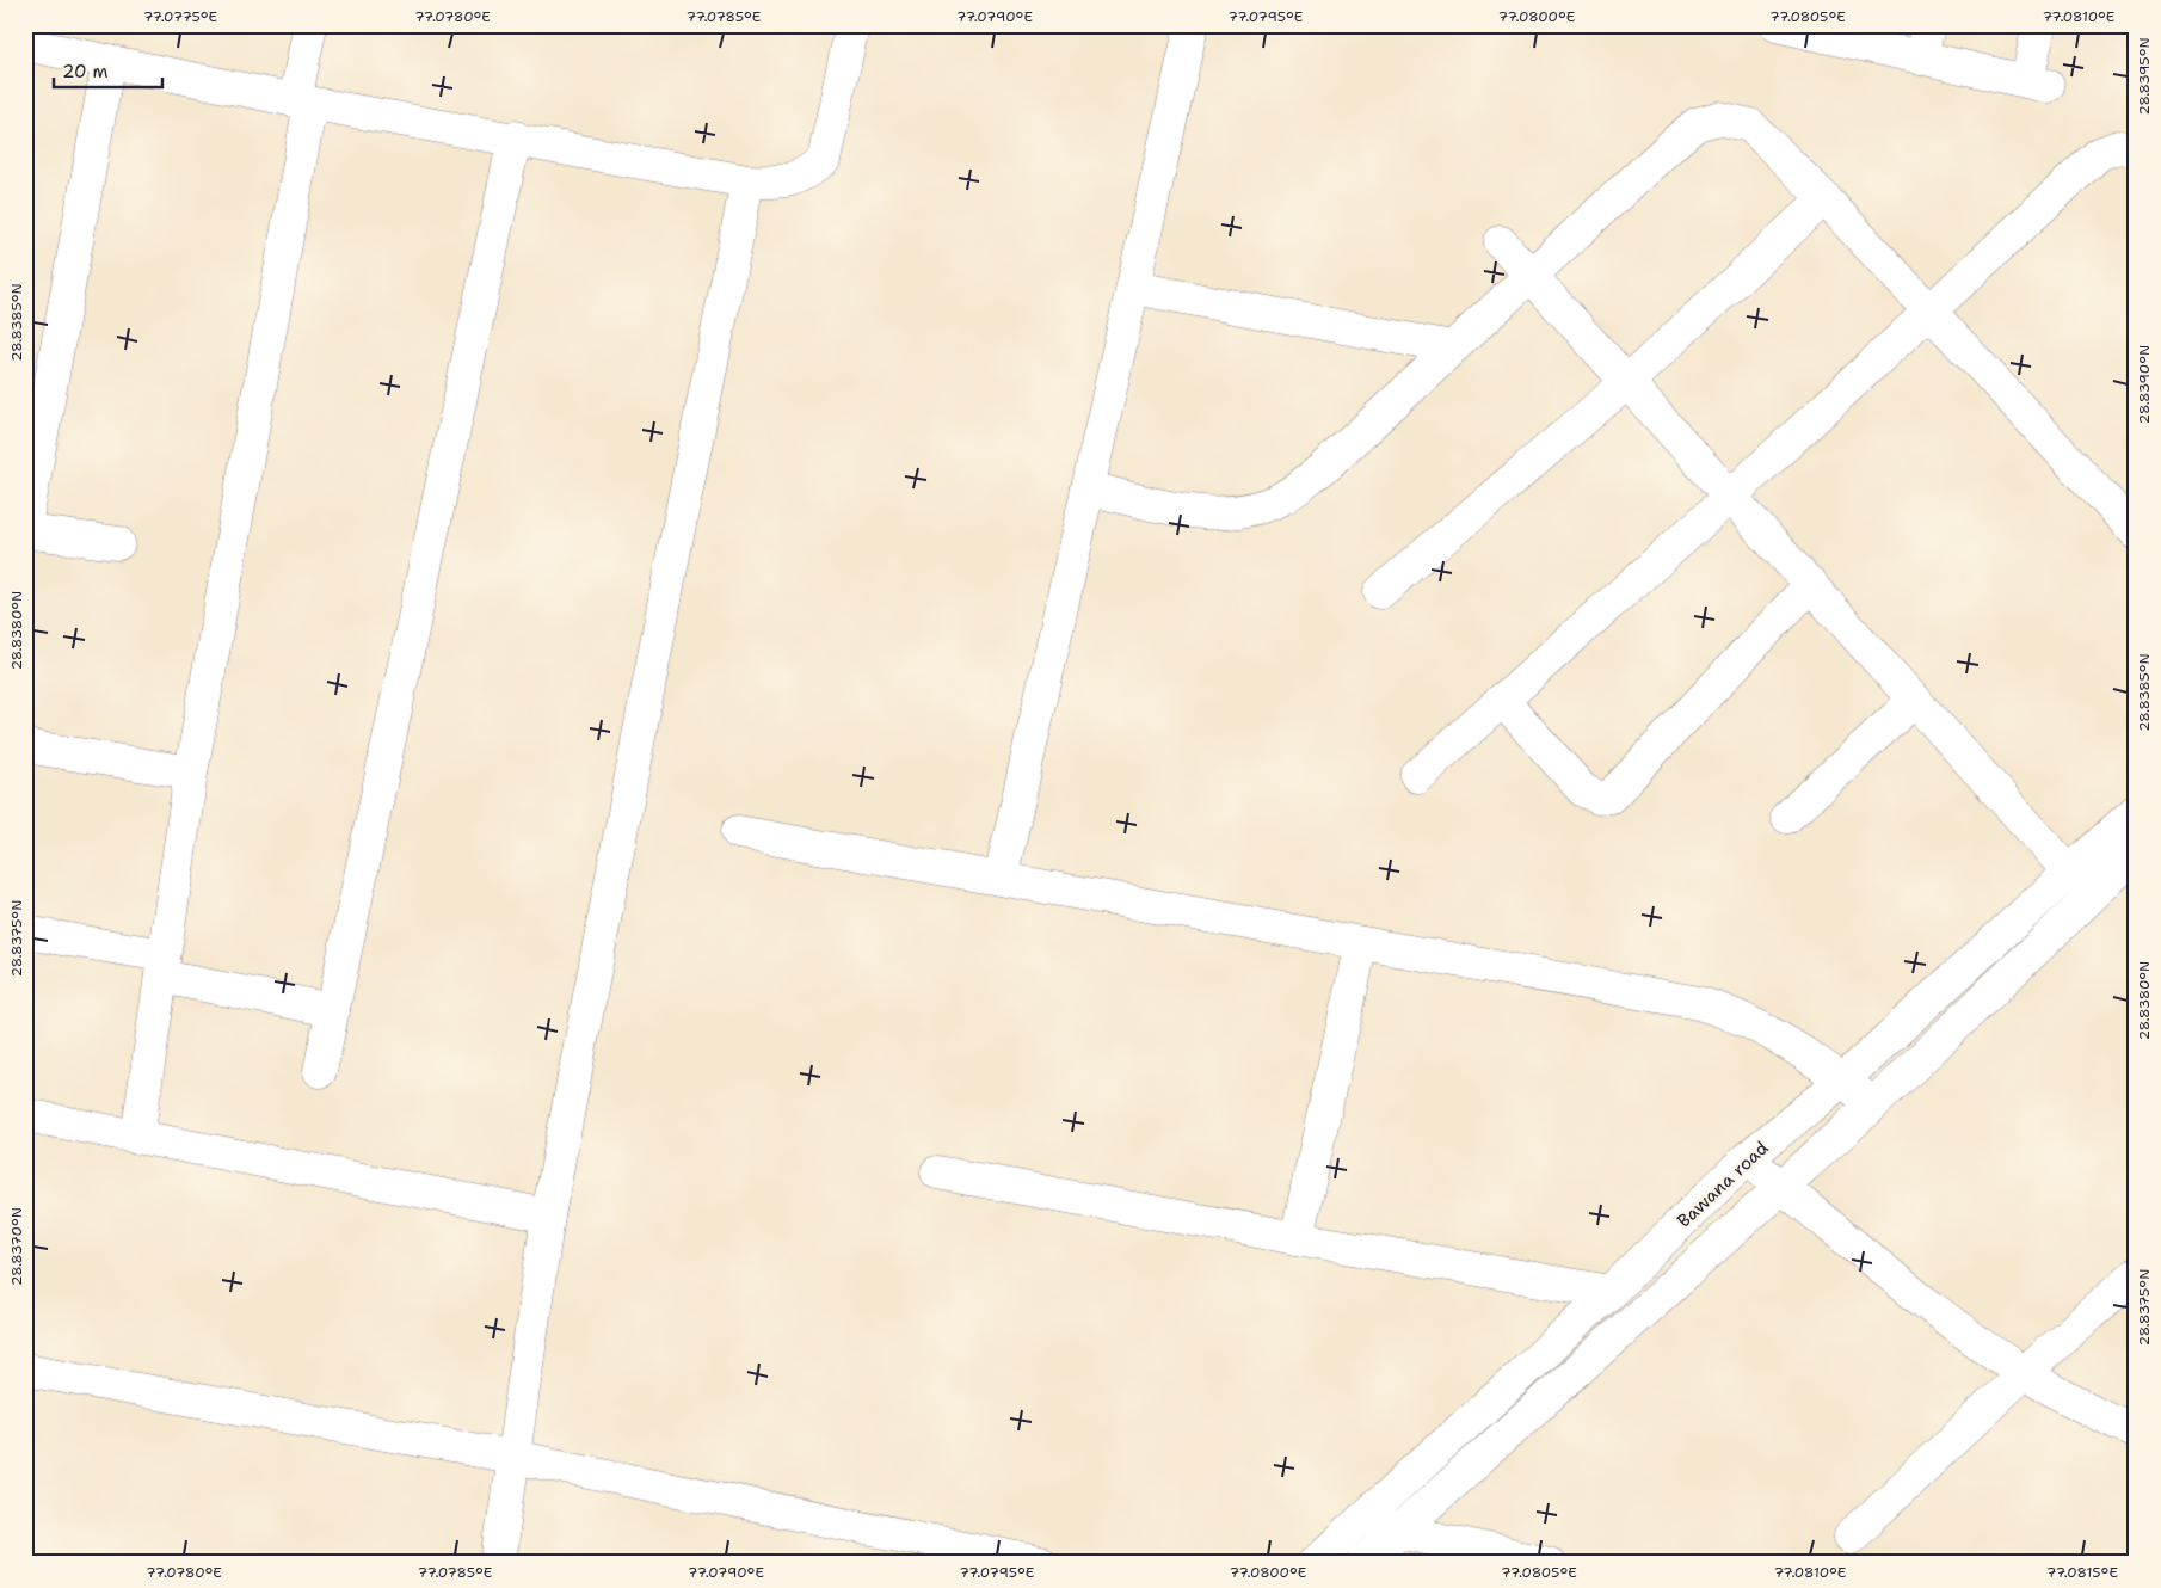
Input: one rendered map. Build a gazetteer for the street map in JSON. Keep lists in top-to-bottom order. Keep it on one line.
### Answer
{"streets":{"street":["Bawana road"]},"scale_bar":"20 m","coordinates":["77.0775°E","77.0780°E","77.0785°E","77.0790°E","77.0795°E","77.0800°E","77.0805°E","77.0810°E","28.8395°N","28.8385°N","28.8390°N","28.8380°N","28.8375°N","28.8370°N","77.0815°E"]}
